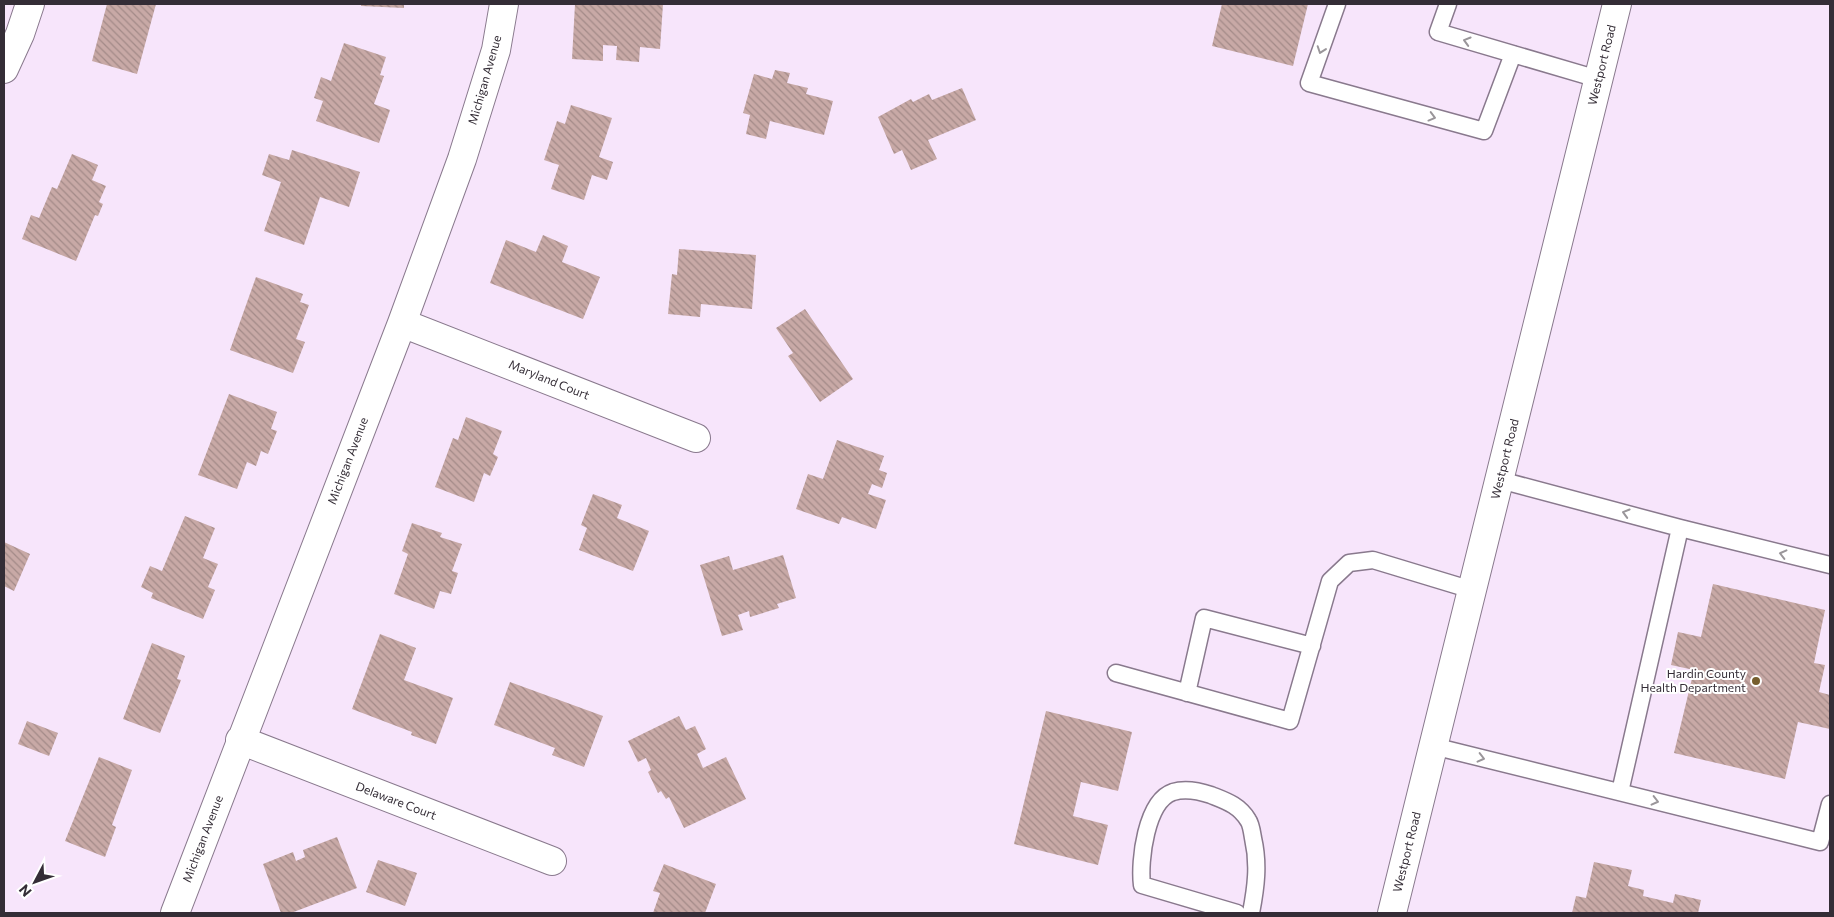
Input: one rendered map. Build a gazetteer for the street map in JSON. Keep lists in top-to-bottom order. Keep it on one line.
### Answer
{"streets":{"street":["Westport Road","Michigan Avenue","Maryland Court","Delaware Court"]},"crossings":[["Michigan Avenue","Maryland Court"],["Michigan Avenue","Delaware Court"]],"places":["Hardin County Health Department"],"north":"bottom left"}
